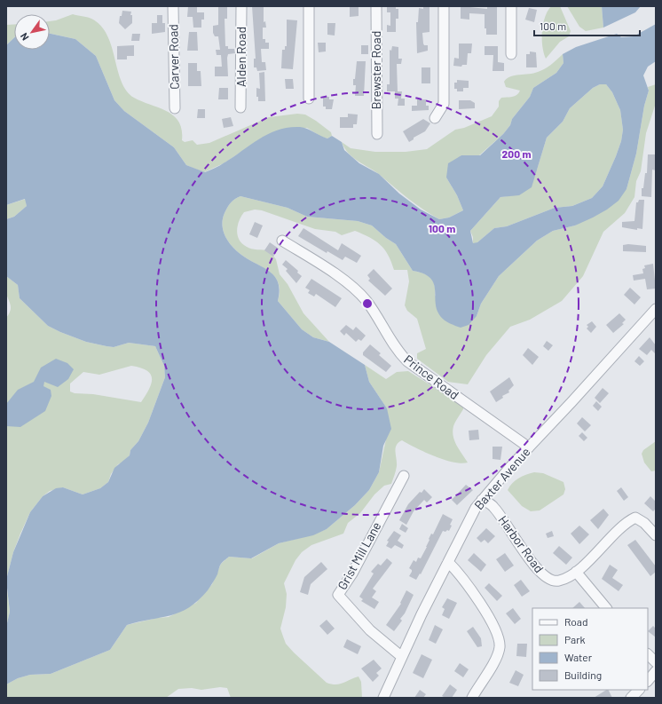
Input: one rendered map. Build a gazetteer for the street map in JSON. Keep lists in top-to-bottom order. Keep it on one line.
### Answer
{"streets":{"street":["Carver Road","Alden Road","Brewster Road","Prince Road","Baxter Avenue","Harbor Road","Grist Mill Lane"]},"crossings":[["Prince Road","Baxter Avenue"],["Baxter Avenue","Harbor Road"],["Baxter Avenue","Grist Mill Lane"]],"legend":["Road","Park","Water","Building"],"scale_bar":"100 m","north":"bottom left","rings":["200 m","100 m"]}
